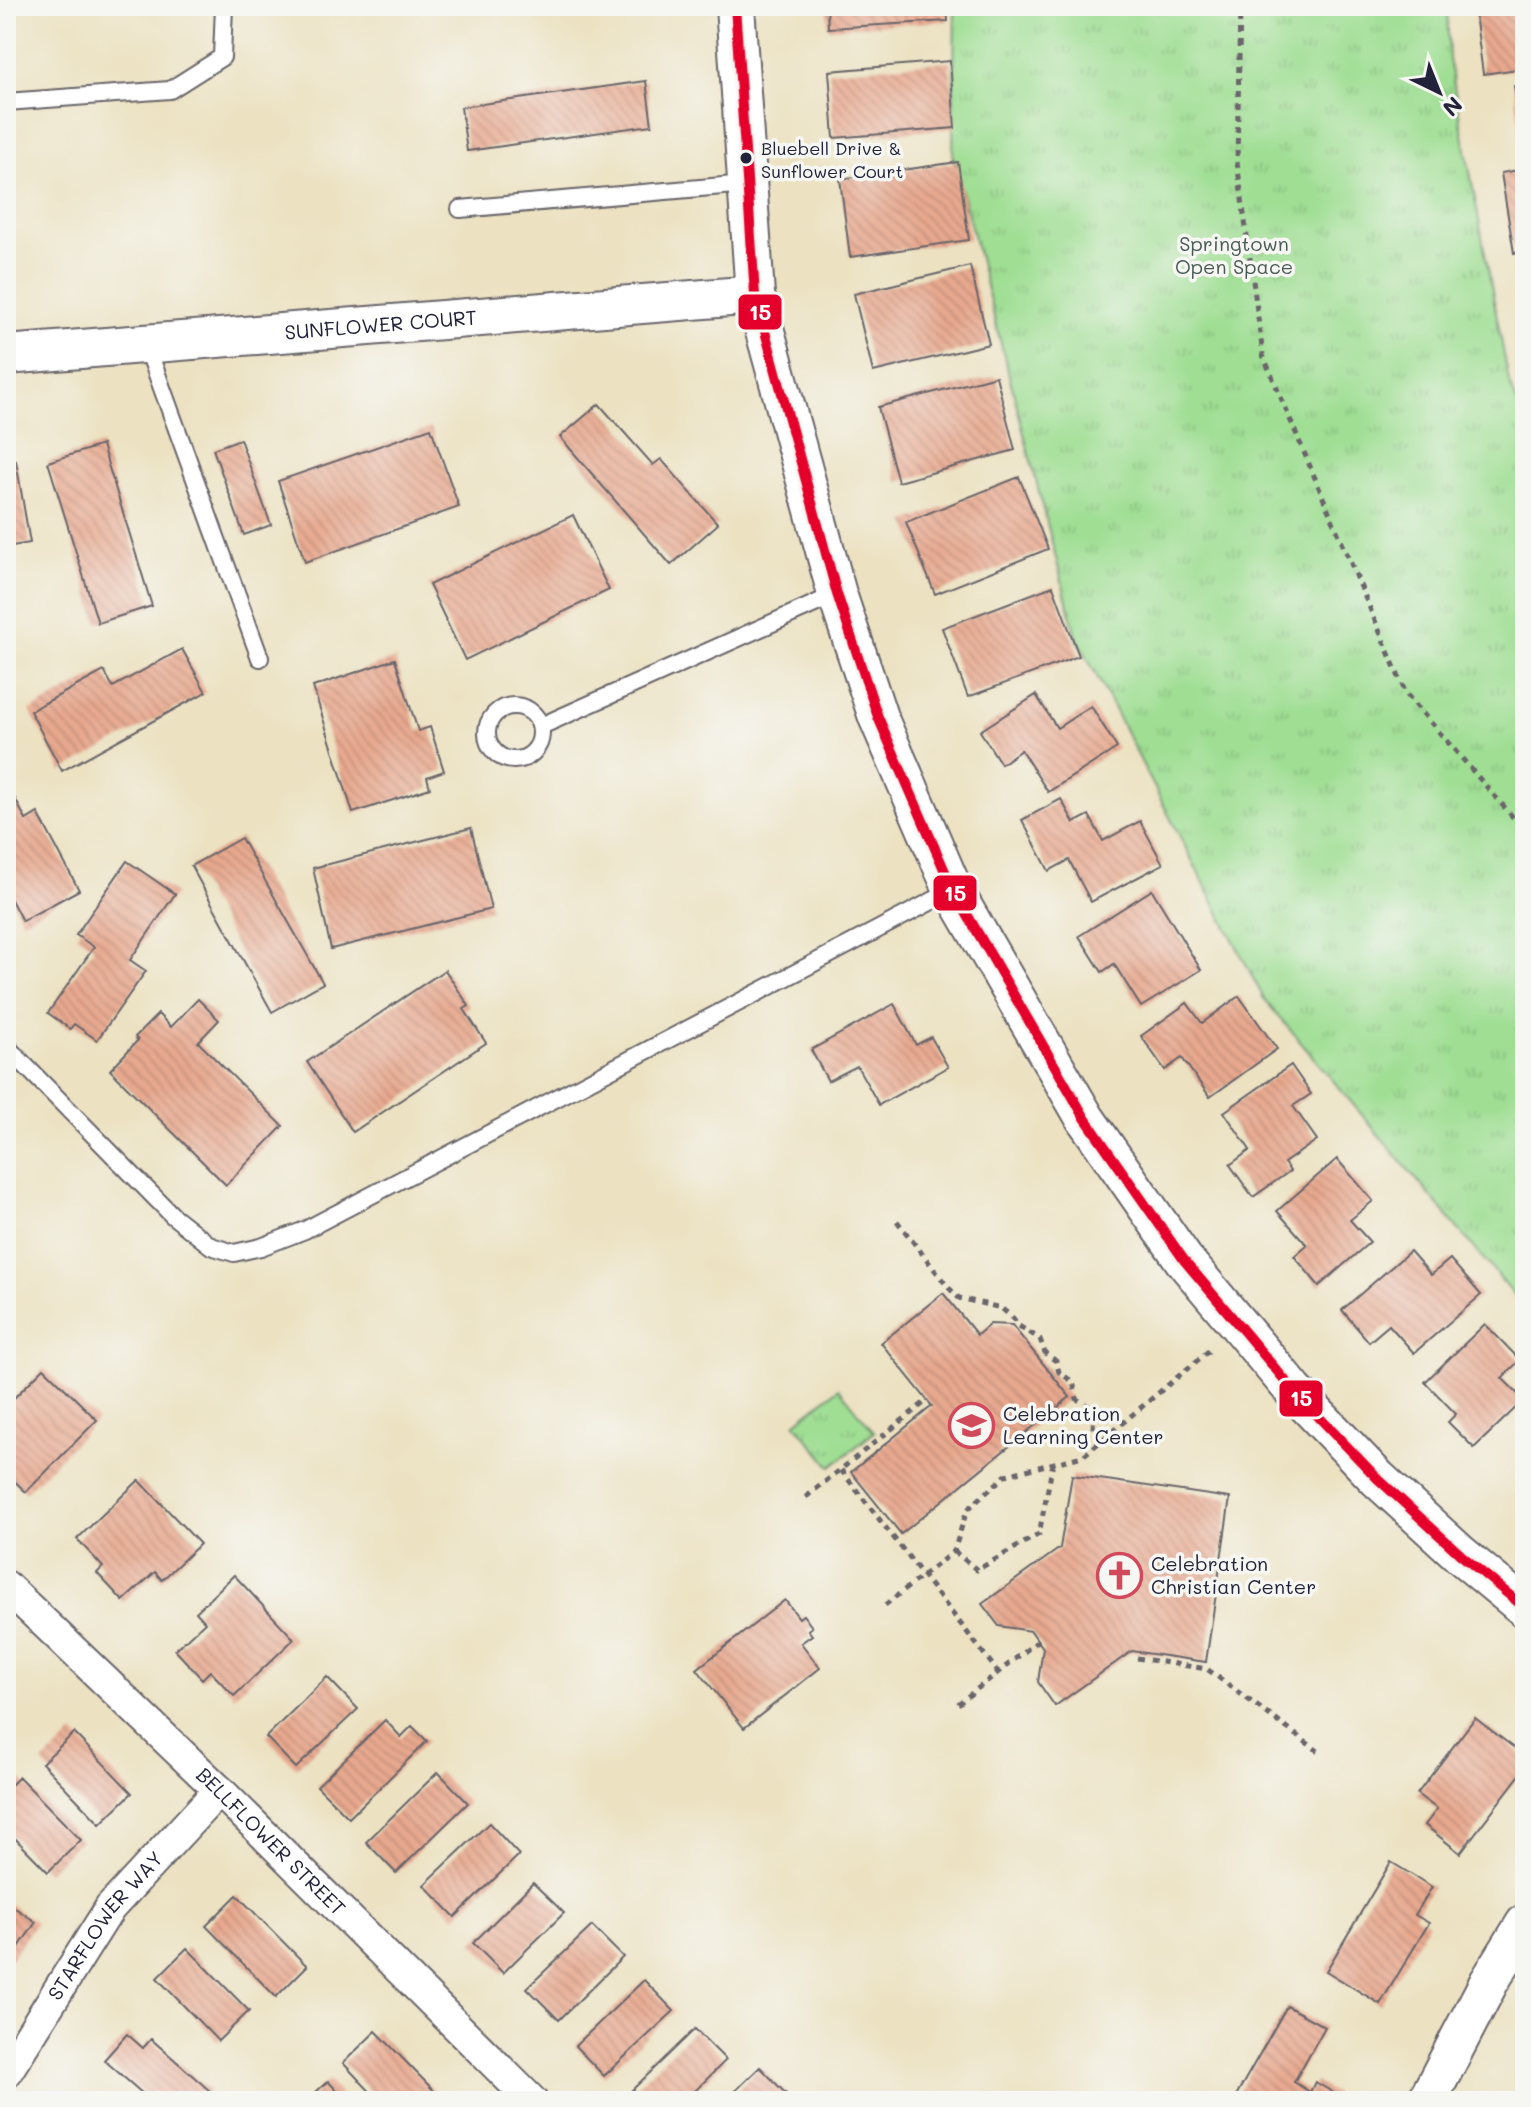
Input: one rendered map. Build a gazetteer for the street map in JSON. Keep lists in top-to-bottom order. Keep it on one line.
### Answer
{"streets":{"street":["SUNFLOWER COURT","BELLFLOWER STREET","STARFLOWER WAY"]},"crossings":[["BELLFLOWER STREET","STARFLOWER WAY"]],"parks":["Springtown Open Space"],"places":{"other":["Bluebell Drive & Sunflower Court"],"school or university":["Celebration Learning Center"],"church":["Celebration Christian Center"]},"lines":["transit line 15"],"north":"bottom right"}
